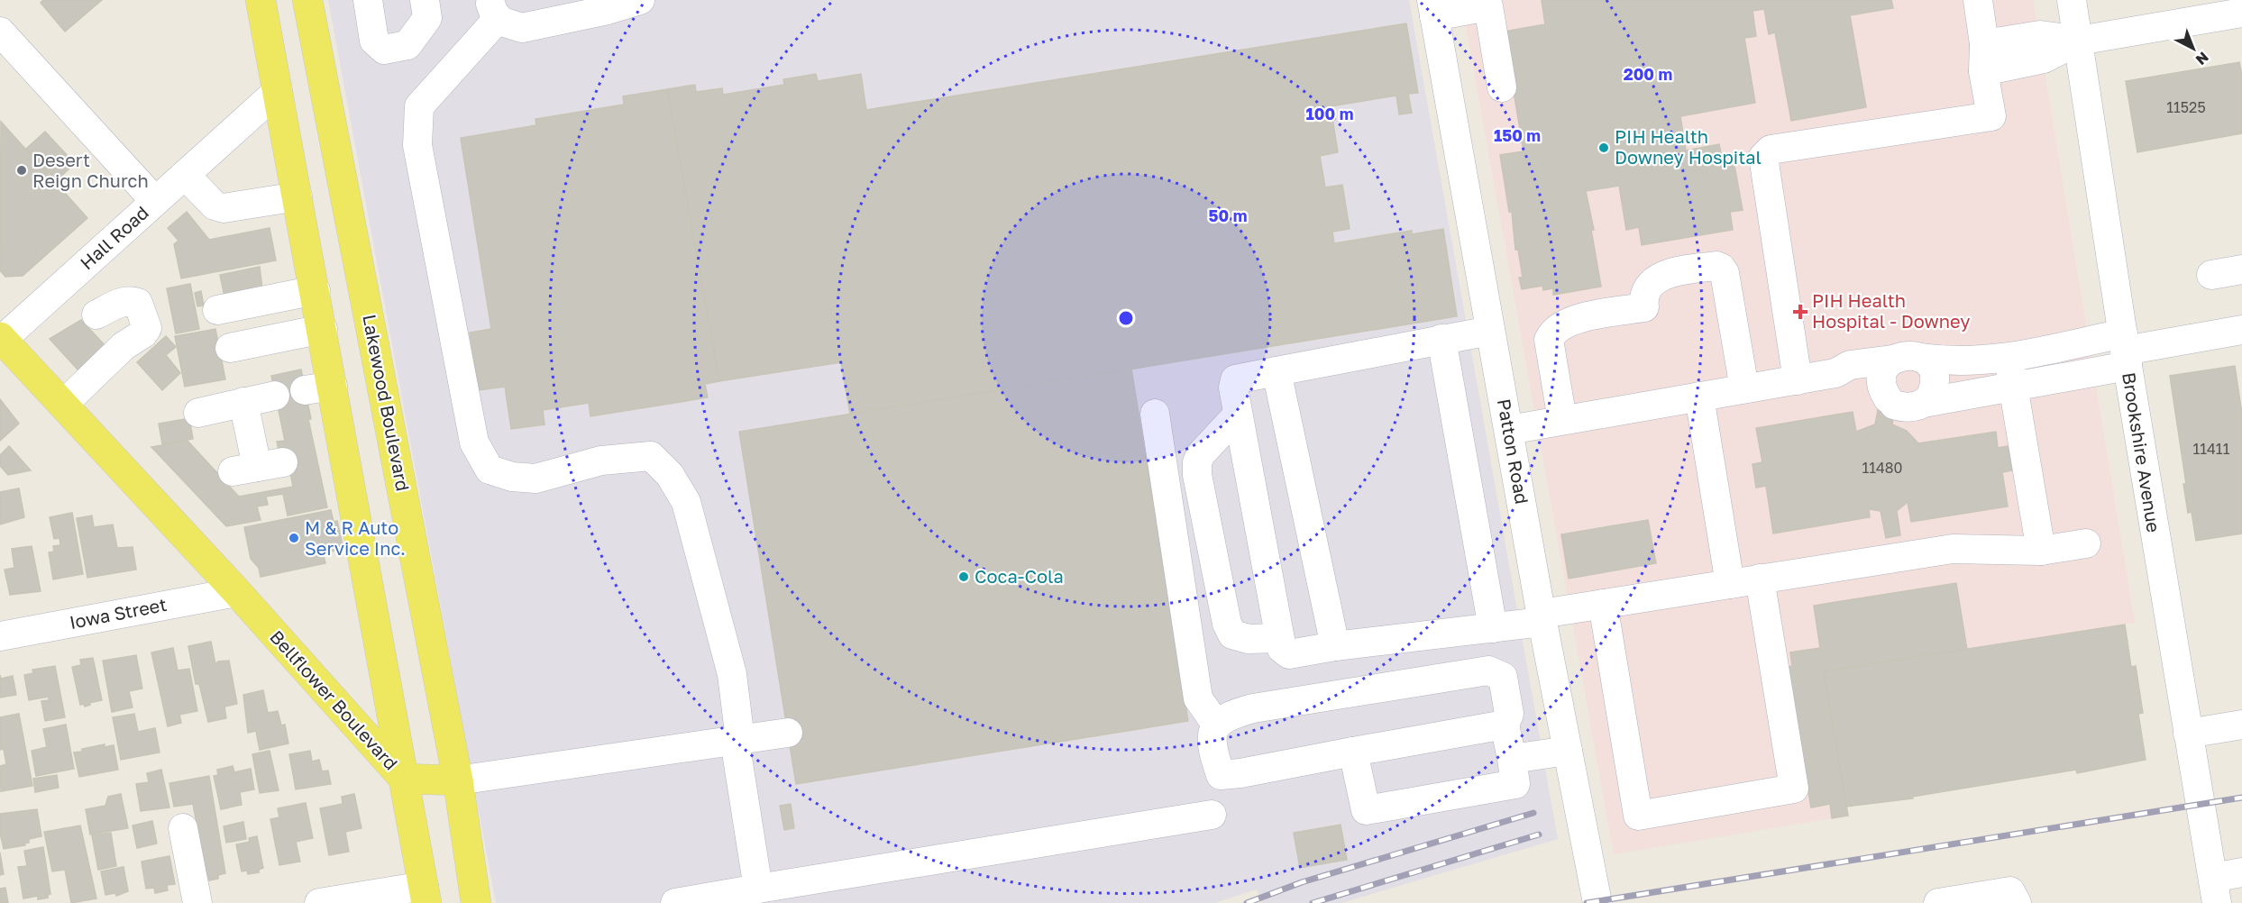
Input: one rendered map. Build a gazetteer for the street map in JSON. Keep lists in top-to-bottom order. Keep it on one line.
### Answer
{"streets":{"main road":["Lakewood Boulevard","Bellflower Boulevard"],"street":["Hall Road","Patton Road","Brookshire Avenue","Iowa Street"]},"crossings":[["Hall Road","Bellflower Boulevard"],["Lakewood Boulevard","Bellflower Boulevard"],["Iowa Street","Bellflower Boulevard"]],"places":{"other":["PIH Health Downey Hospital","Desert Reign Church","M & R Auto Service Inc.","Coca-Cola"],"health":["PIH Health Hospital - Downey"]},"house_numbers":["11525","11411","11480"],"north":"bottom right","rings":["200 m","100 m","150 m","50 m"]}
